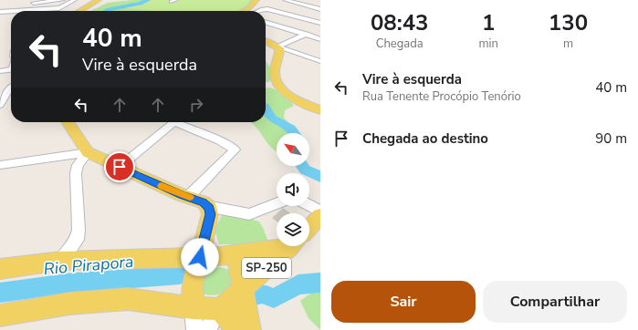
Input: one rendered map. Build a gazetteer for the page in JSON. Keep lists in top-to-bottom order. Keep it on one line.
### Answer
{"streets":{"main road":["SP-250"]},"water":["Rio Pirapora"],"north":"top left","page":{"eta":["08:43","Chegada","1","min","130","m"],"turn":["40 m","Vire à esquerda"],"list":[{"name":"Vire à esquerda","note":"Rua Tenente Procópio Tenório","value":"40 m"},{"name":"Chegada ao destino","value":"90 m"}],"buttons":["Sair","Compartilhar"]}}
